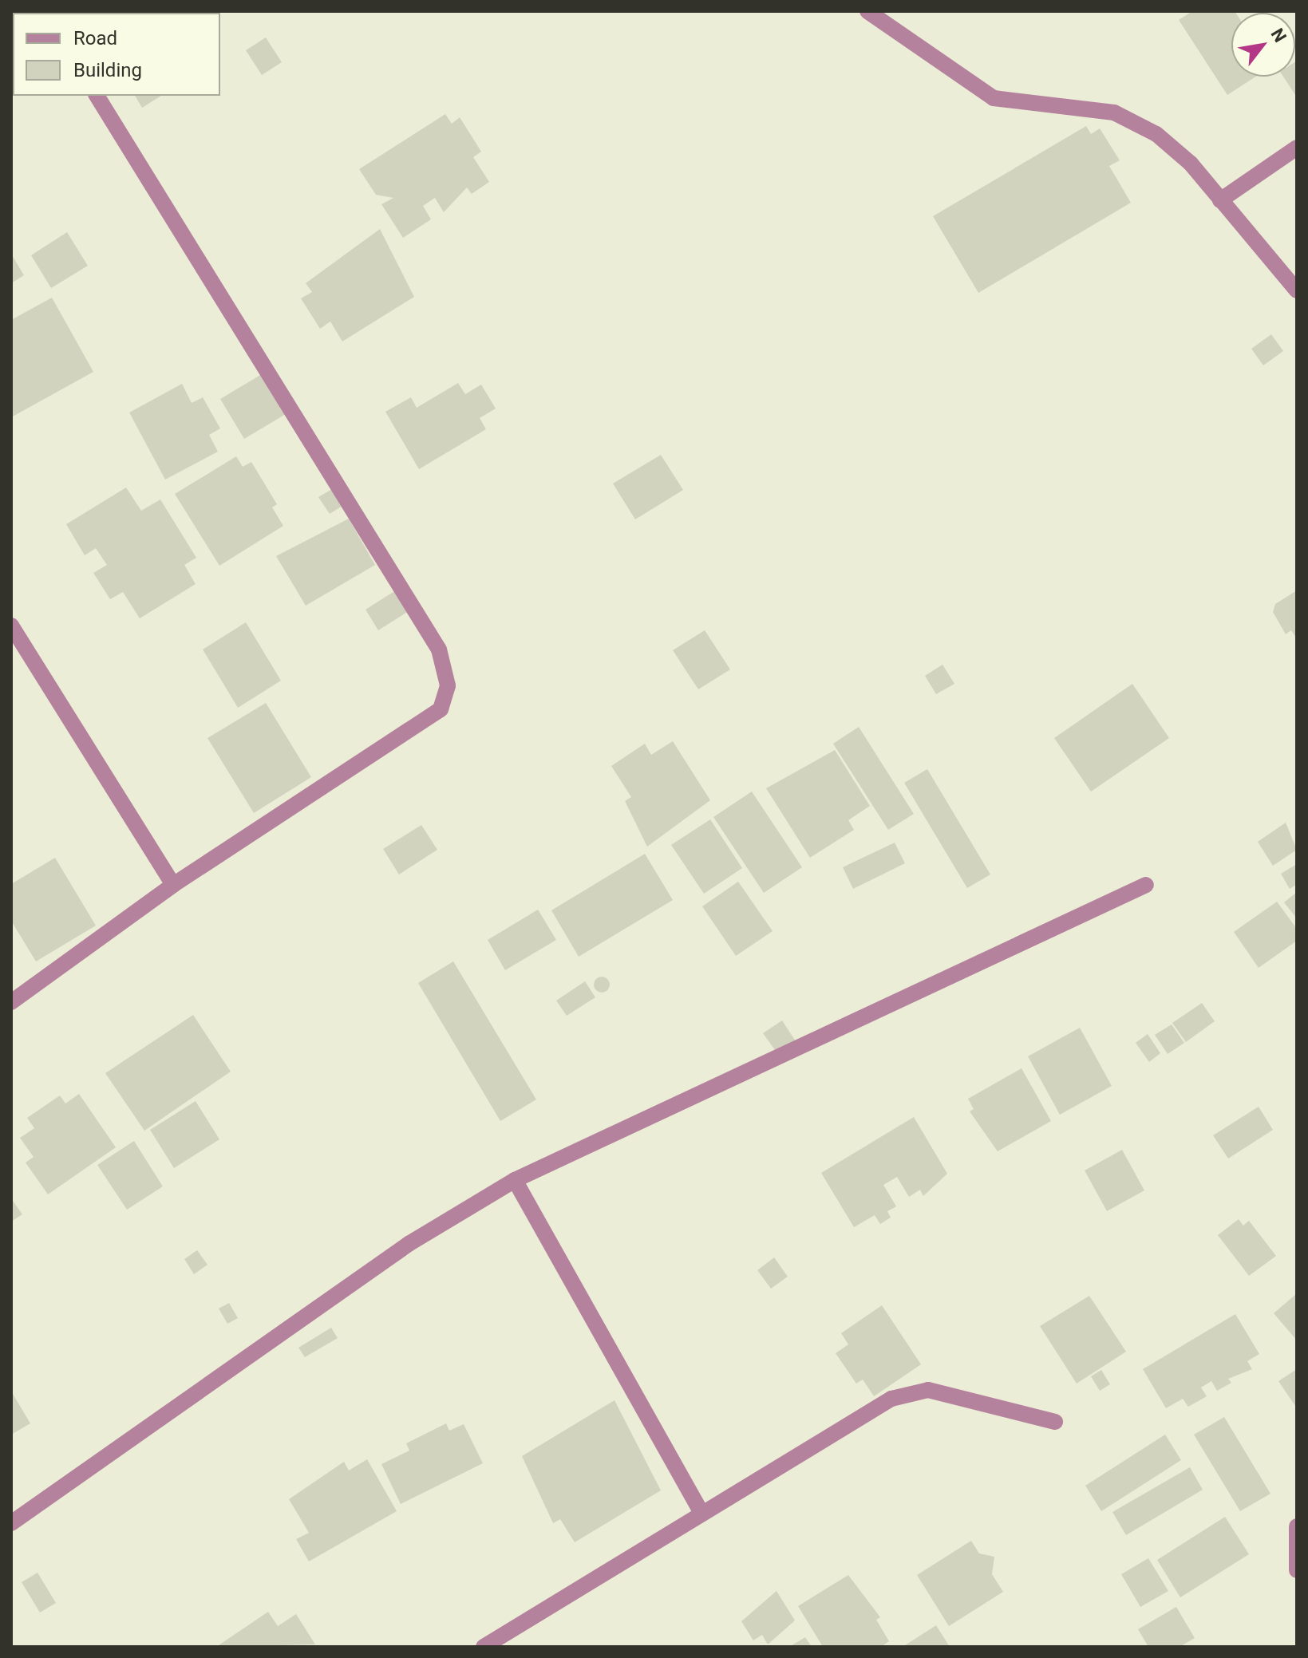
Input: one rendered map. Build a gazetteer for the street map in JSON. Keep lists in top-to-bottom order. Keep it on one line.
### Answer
{"legend":["Road","Building"],"north":"top right"}
